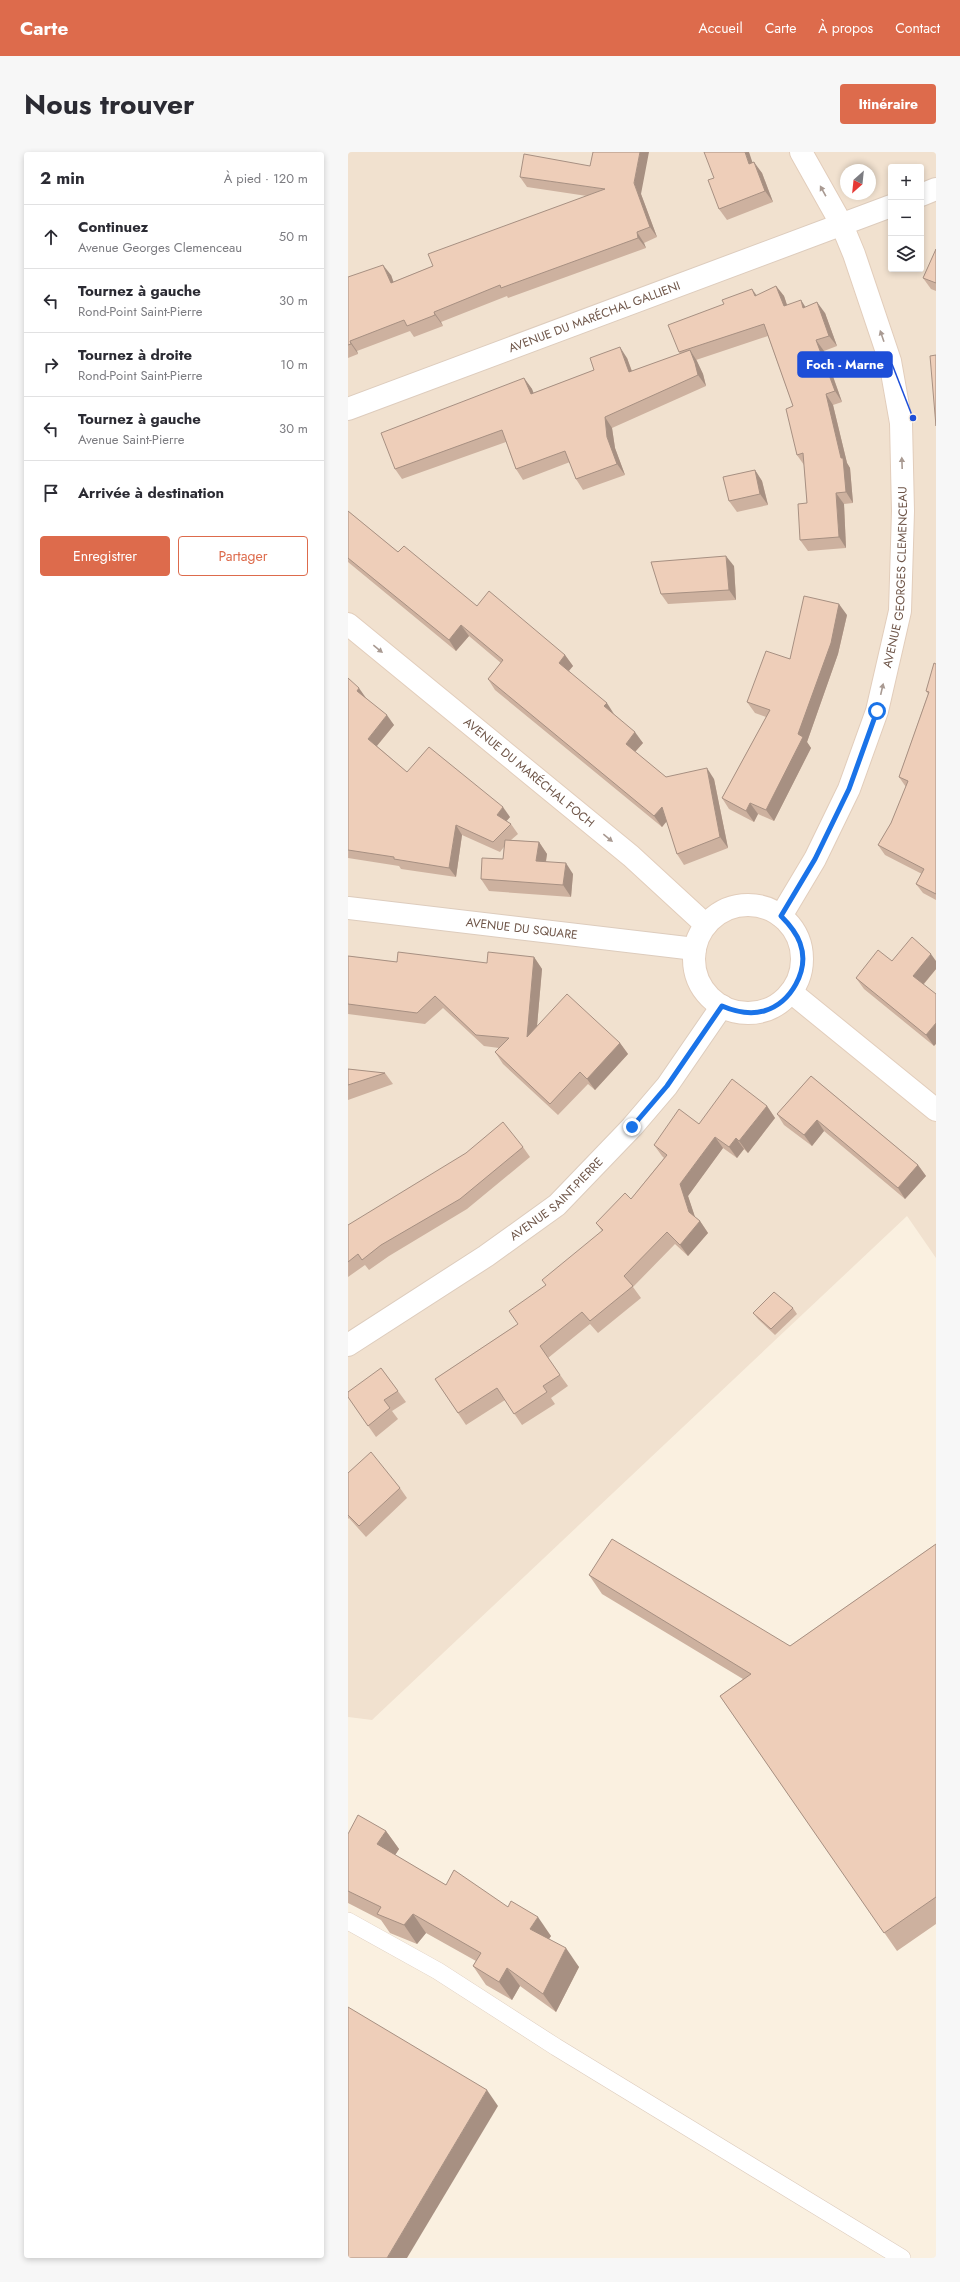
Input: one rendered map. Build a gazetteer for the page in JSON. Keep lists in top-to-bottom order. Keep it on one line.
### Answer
{"streets":{"street":["AVENUE DU MARÉCHAL GALLIENI","AVENUE GEORGES CLEMENCEAU","AVENUE DU MARÉCHAL FOCH","AVENUE DU SQUARE","AVENUE SAINT-PIERRE"]},"crossings":[["AVENUE DU MARÉCHAL GALLIENI","AVENUE GEORGES CLEMENCEAU"],["AVENUE GEORGES CLEMENCEAU","AVENUE DU MARÉCHAL FOCH"],["AVENUE GEORGES CLEMENCEAU","AVENUE DU SQUARE"],["AVENUE GEORGES CLEMENCEAU","AVENUE SAINT-PIERRE"],["AVENUE DU MARÉCHAL FOCH","AVENUE DU SQUARE"],["AVENUE DU MARÉCHAL FOCH","AVENUE SAINT-PIERRE"],["AVENUE DU SQUARE","AVENUE SAINT-PIERRE"]],"one_way":["AVENUE GEORGES CLEMENCEAU","AVENUE DU MARÉCHAL FOCH"],"places":["Foch - Marne"],"north":"bottom left","page":{"header":"Carte","nav":["Accueil","Carte","À propos","Contact"],"title":"Nous trouver","buttons":["Itinéraire",["Enregistrer","Partager"]],"heading":["2 min","À pied · 120 m"],"map_buttons":["+","−"],"list":[["Continuez","Avenue Georges Clemenceau","50 m"],["Tournez à gauche","Rond-Point Saint-Pierre","30 m"],["Tournez à droite","Rond-Point Saint-Pierre","10 m"],["Tournez à gauche","Avenue Saint-Pierre","30 m"],"Arrivée à destination"]}}
